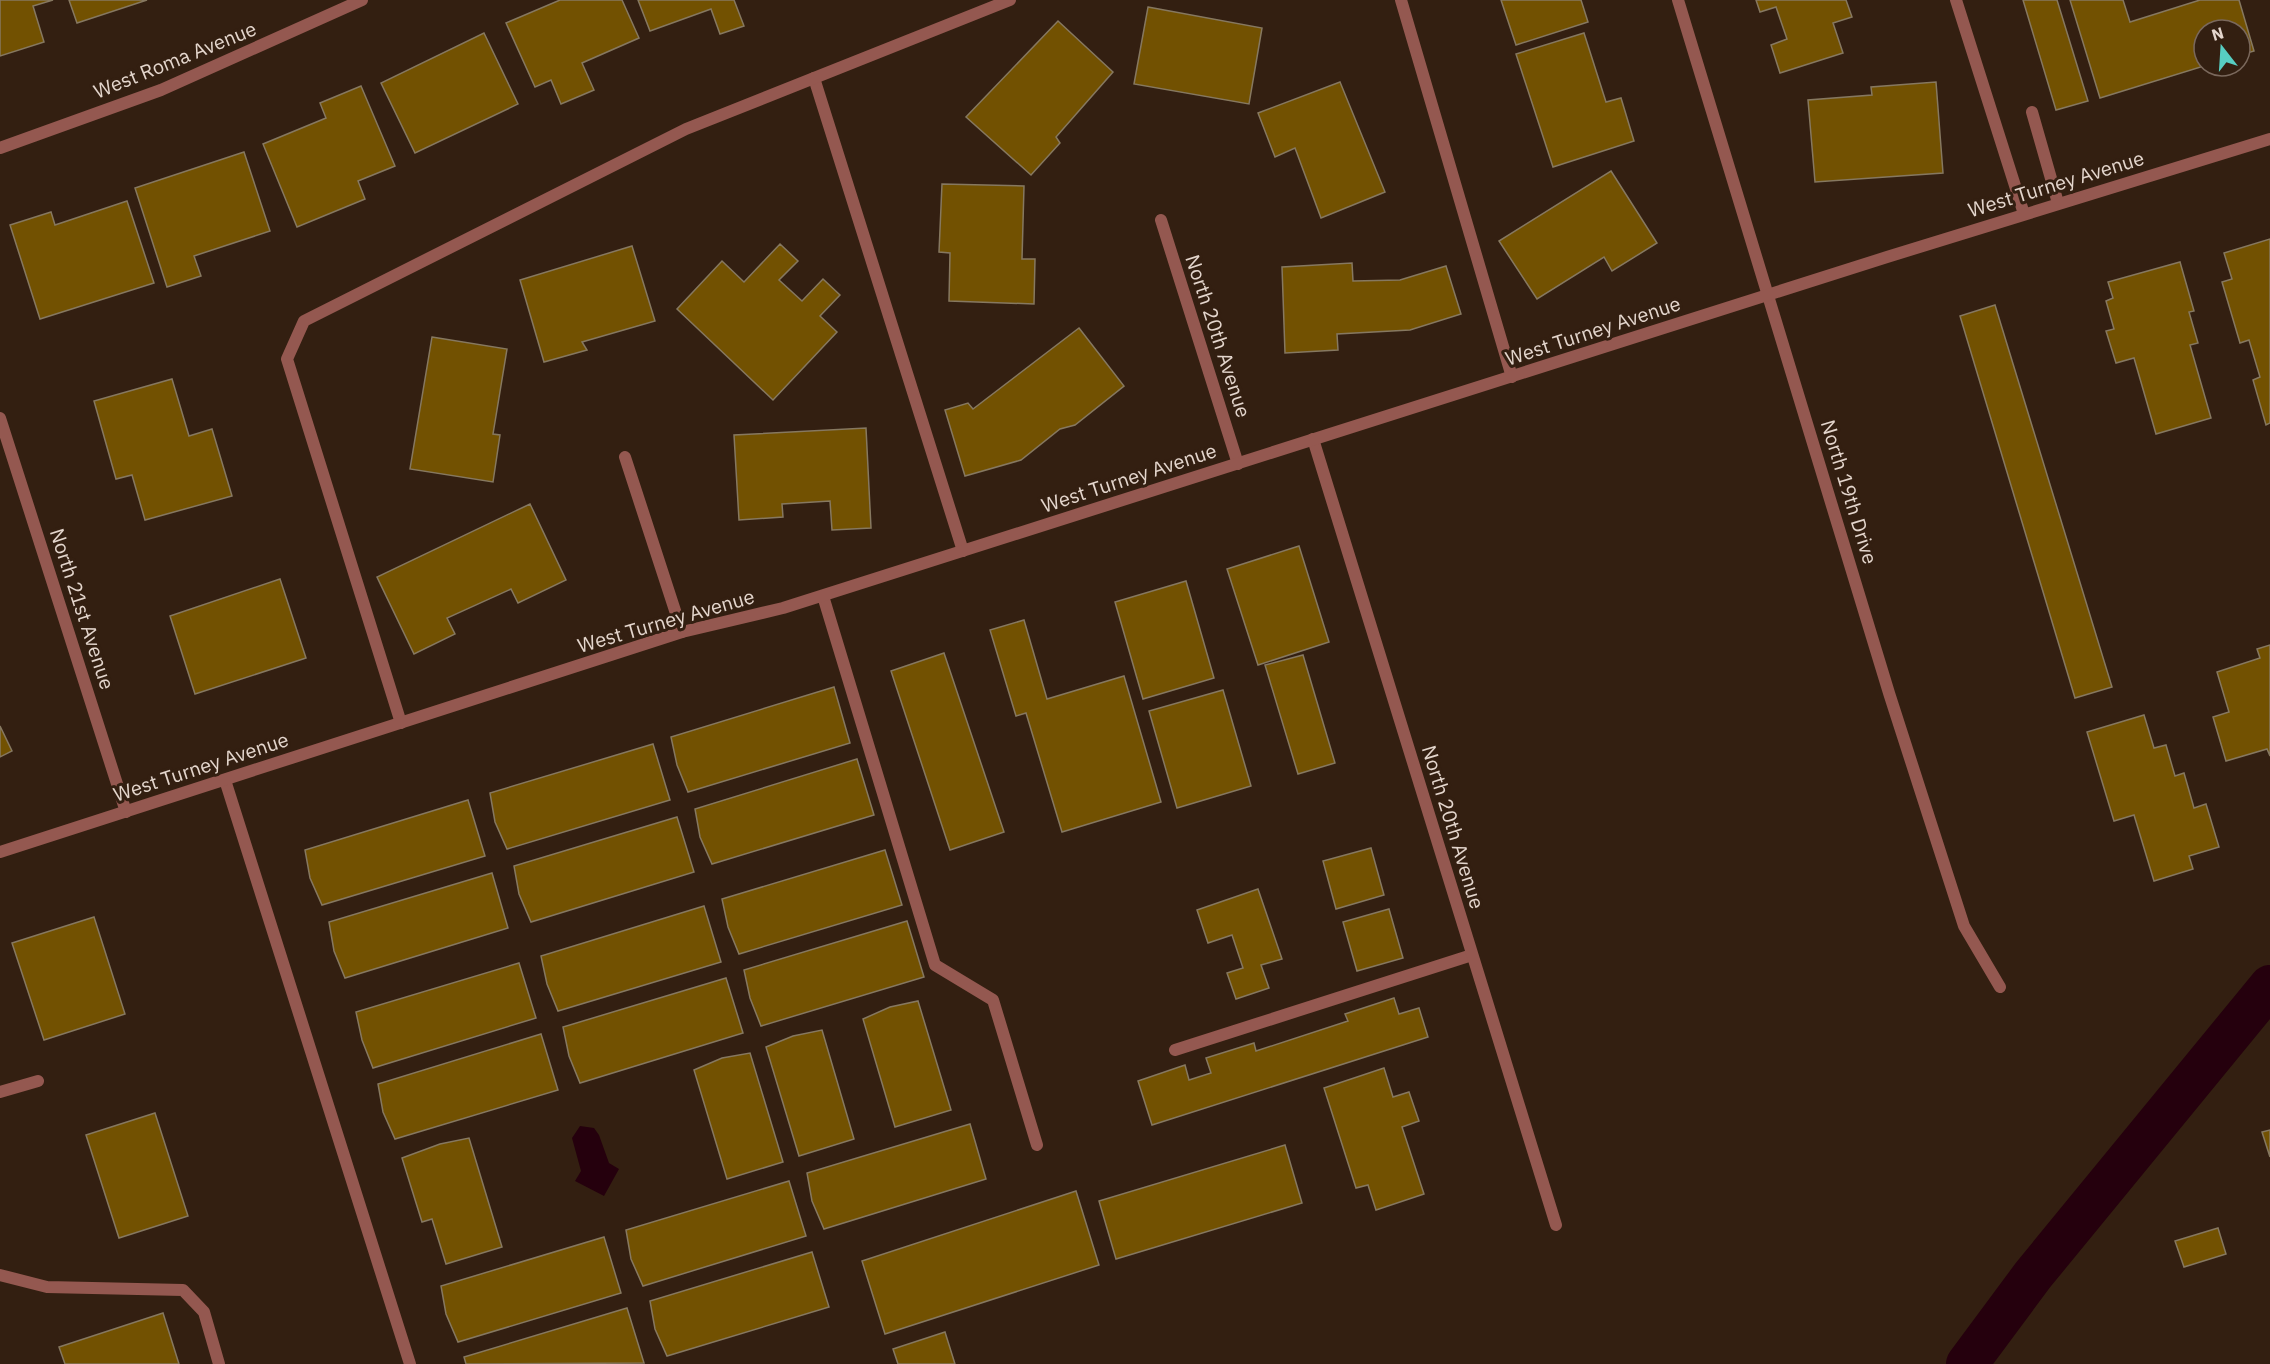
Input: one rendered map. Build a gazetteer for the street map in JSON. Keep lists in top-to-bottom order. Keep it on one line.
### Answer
{"streets":{"street":["West Roma Avenue","West Turney Avenue","North 20th Avenue","North 19th Drive","North 21st Avenue"]},"crossings":[["West Turney Avenue","North 20th Avenue"],["West Turney Avenue","North 19th Drive"],["West Turney Avenue","North 21st Avenue"]],"north":"top"}
